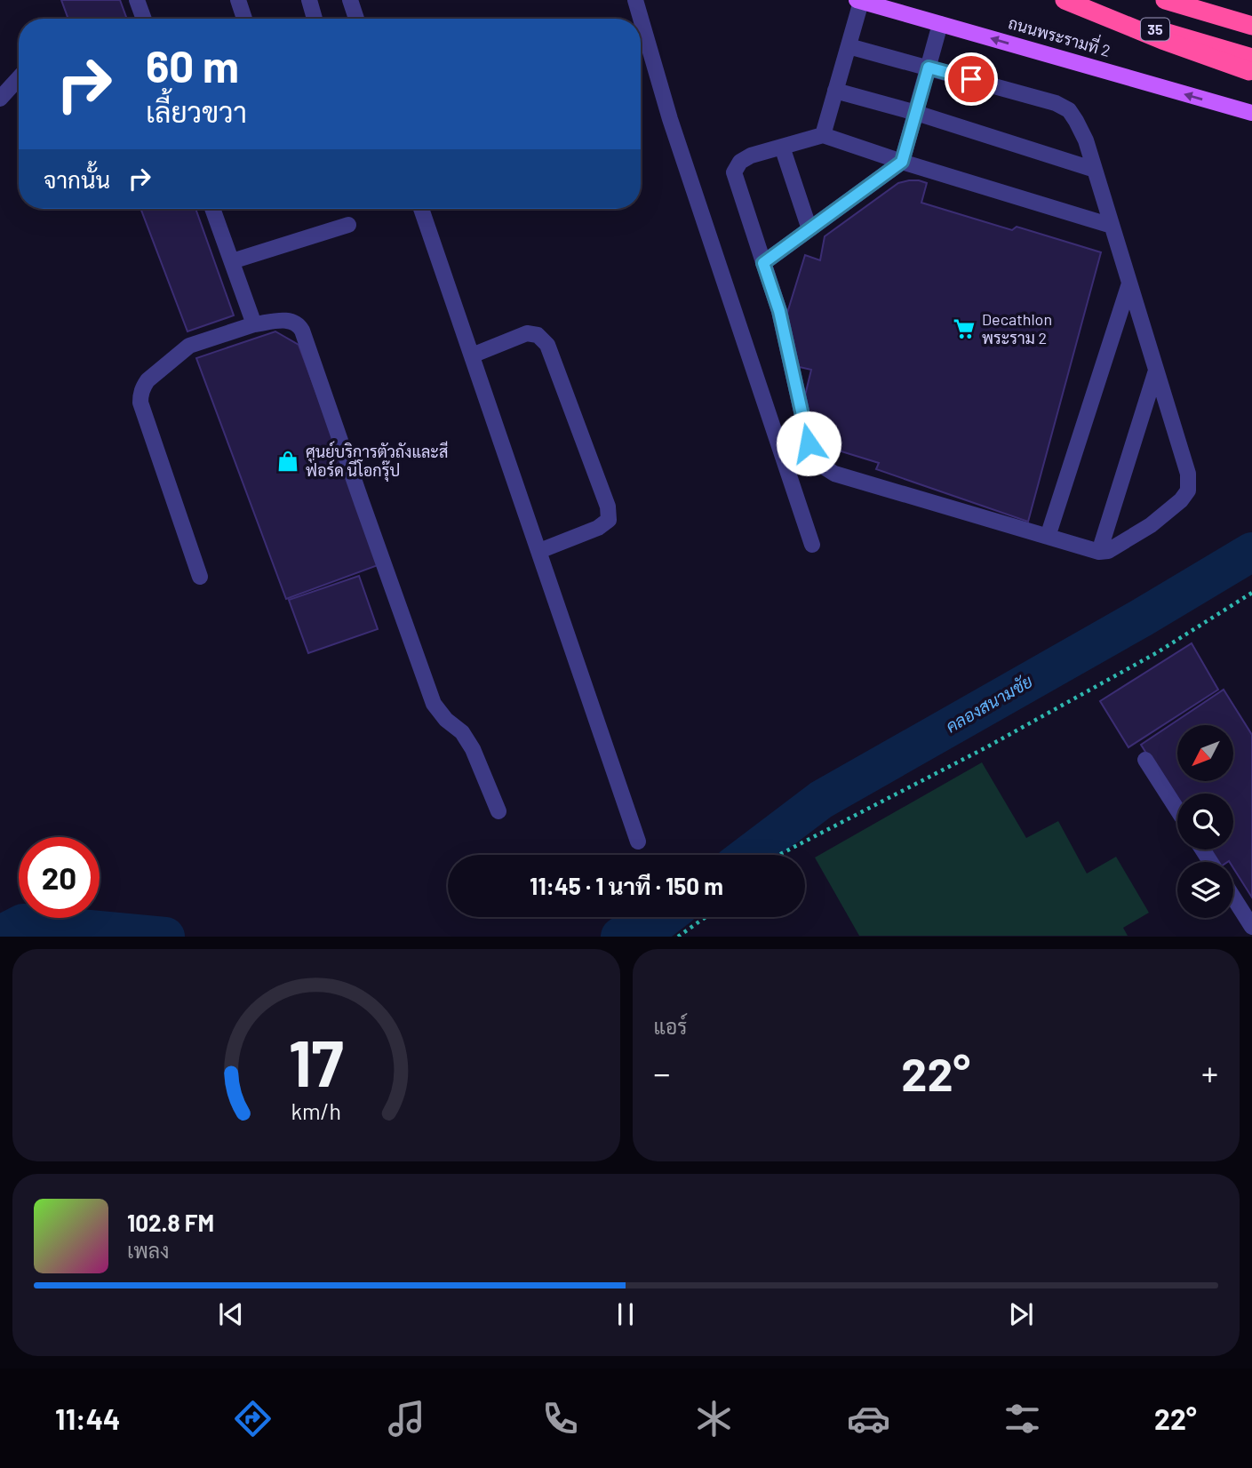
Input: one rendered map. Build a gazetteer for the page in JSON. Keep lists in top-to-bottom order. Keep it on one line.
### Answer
{"streets":{"highway":["35"],"main road":["ถนนพระรามที่ 2"]},"one_way":["ถนนพระรามที่ 2"],"water":["คลองสนามชัย"],"places":{"supermarket":["Decathlon พระราม 2"],"shop":["ศูนย์บริการตัวถังและสี ฟอร์ด นีโอกรุ๊ป"]},"north":"bottom left","page":{"turn":["60 m","เลี้ยวขวา"],"then":"จากนั้น","limit":"20","trip":"11:45 · 1 นาที · 150 m","tile":"แอร์","heat":["−","22°","+"],"song":["102.8 FM","เพลง"],"tabs":["11:44","22°"],"gauge":["17","km/h"]}}
